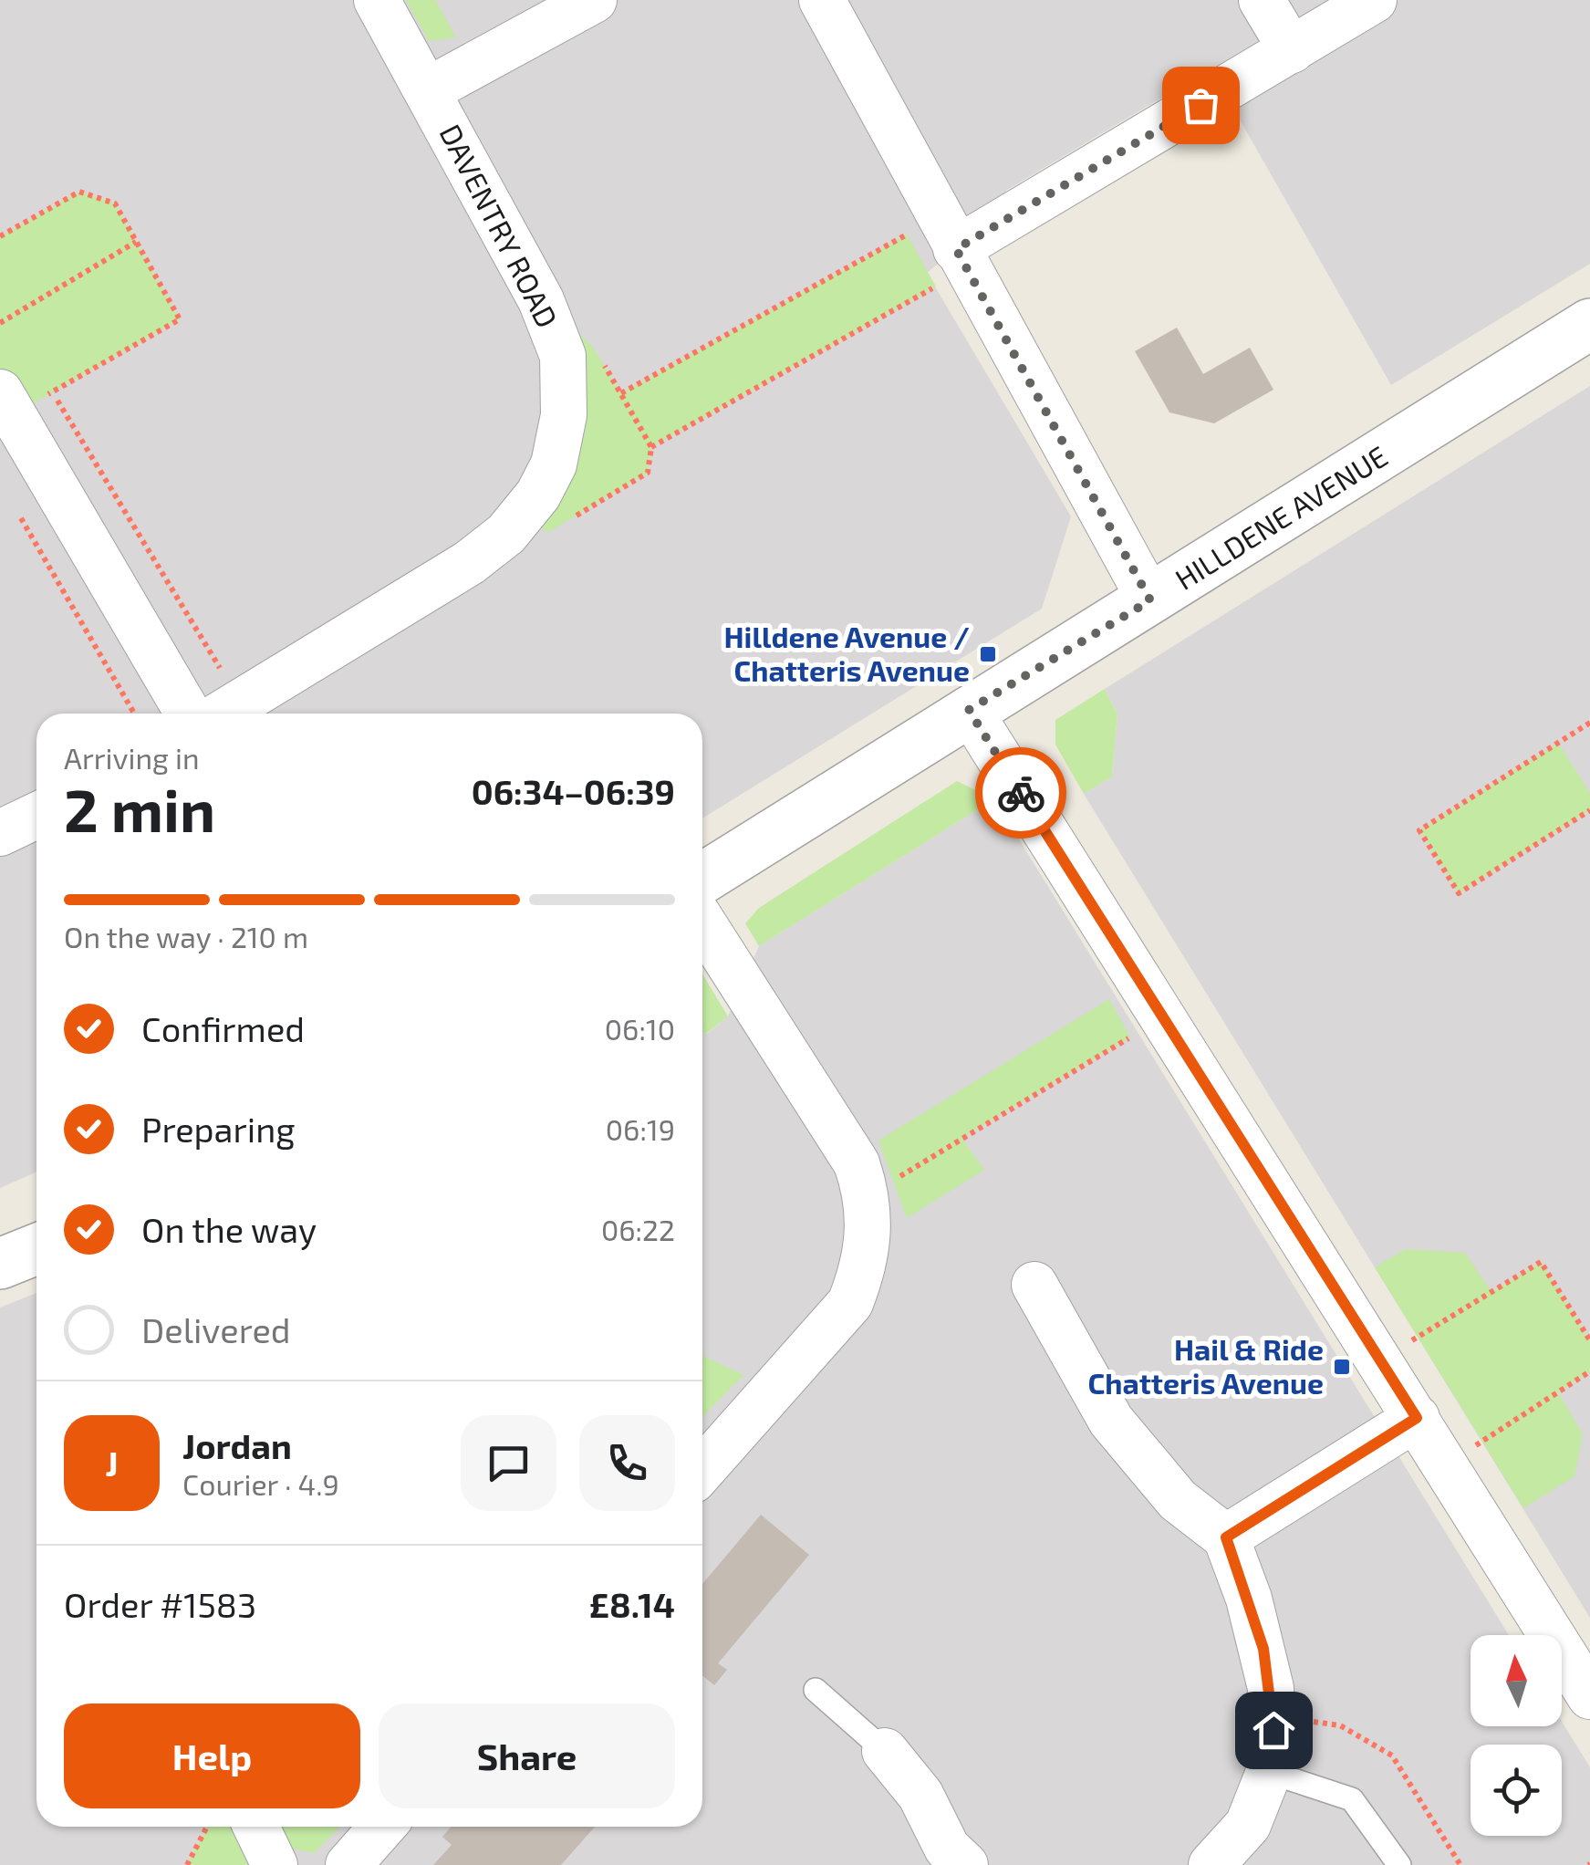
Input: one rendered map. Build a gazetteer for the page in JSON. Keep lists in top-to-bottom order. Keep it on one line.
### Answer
{"streets":{"street":["DAVENTRY ROAD","HILLDENE AVENUE"]},"places":{"transit":["Hilldene Avenue / Chatteris Avenue","Hail & Ride Chatteris Avenue"]},"north":"top","page":{"heading":["2 min","Arriving in","06:34–06:39"],"panel":["Jordan","Courier · 4.9","Order #1583","£8.14"],"bar":"On the way · 210 m","list":[["Confirmed","06:10"],["Preparing","06:19"],["On the way","06:22"],"Delivered"],"round":"J","buttons":["Help","Share"]}}
